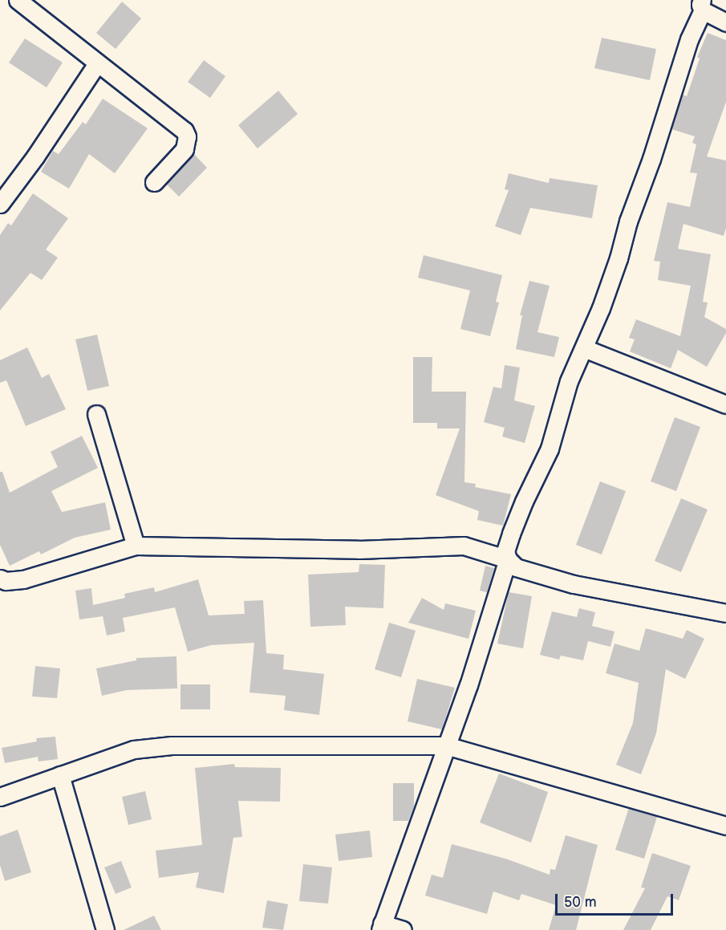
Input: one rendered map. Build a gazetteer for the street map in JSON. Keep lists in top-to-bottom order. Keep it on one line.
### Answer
{"scale_bar":"50 m"}
